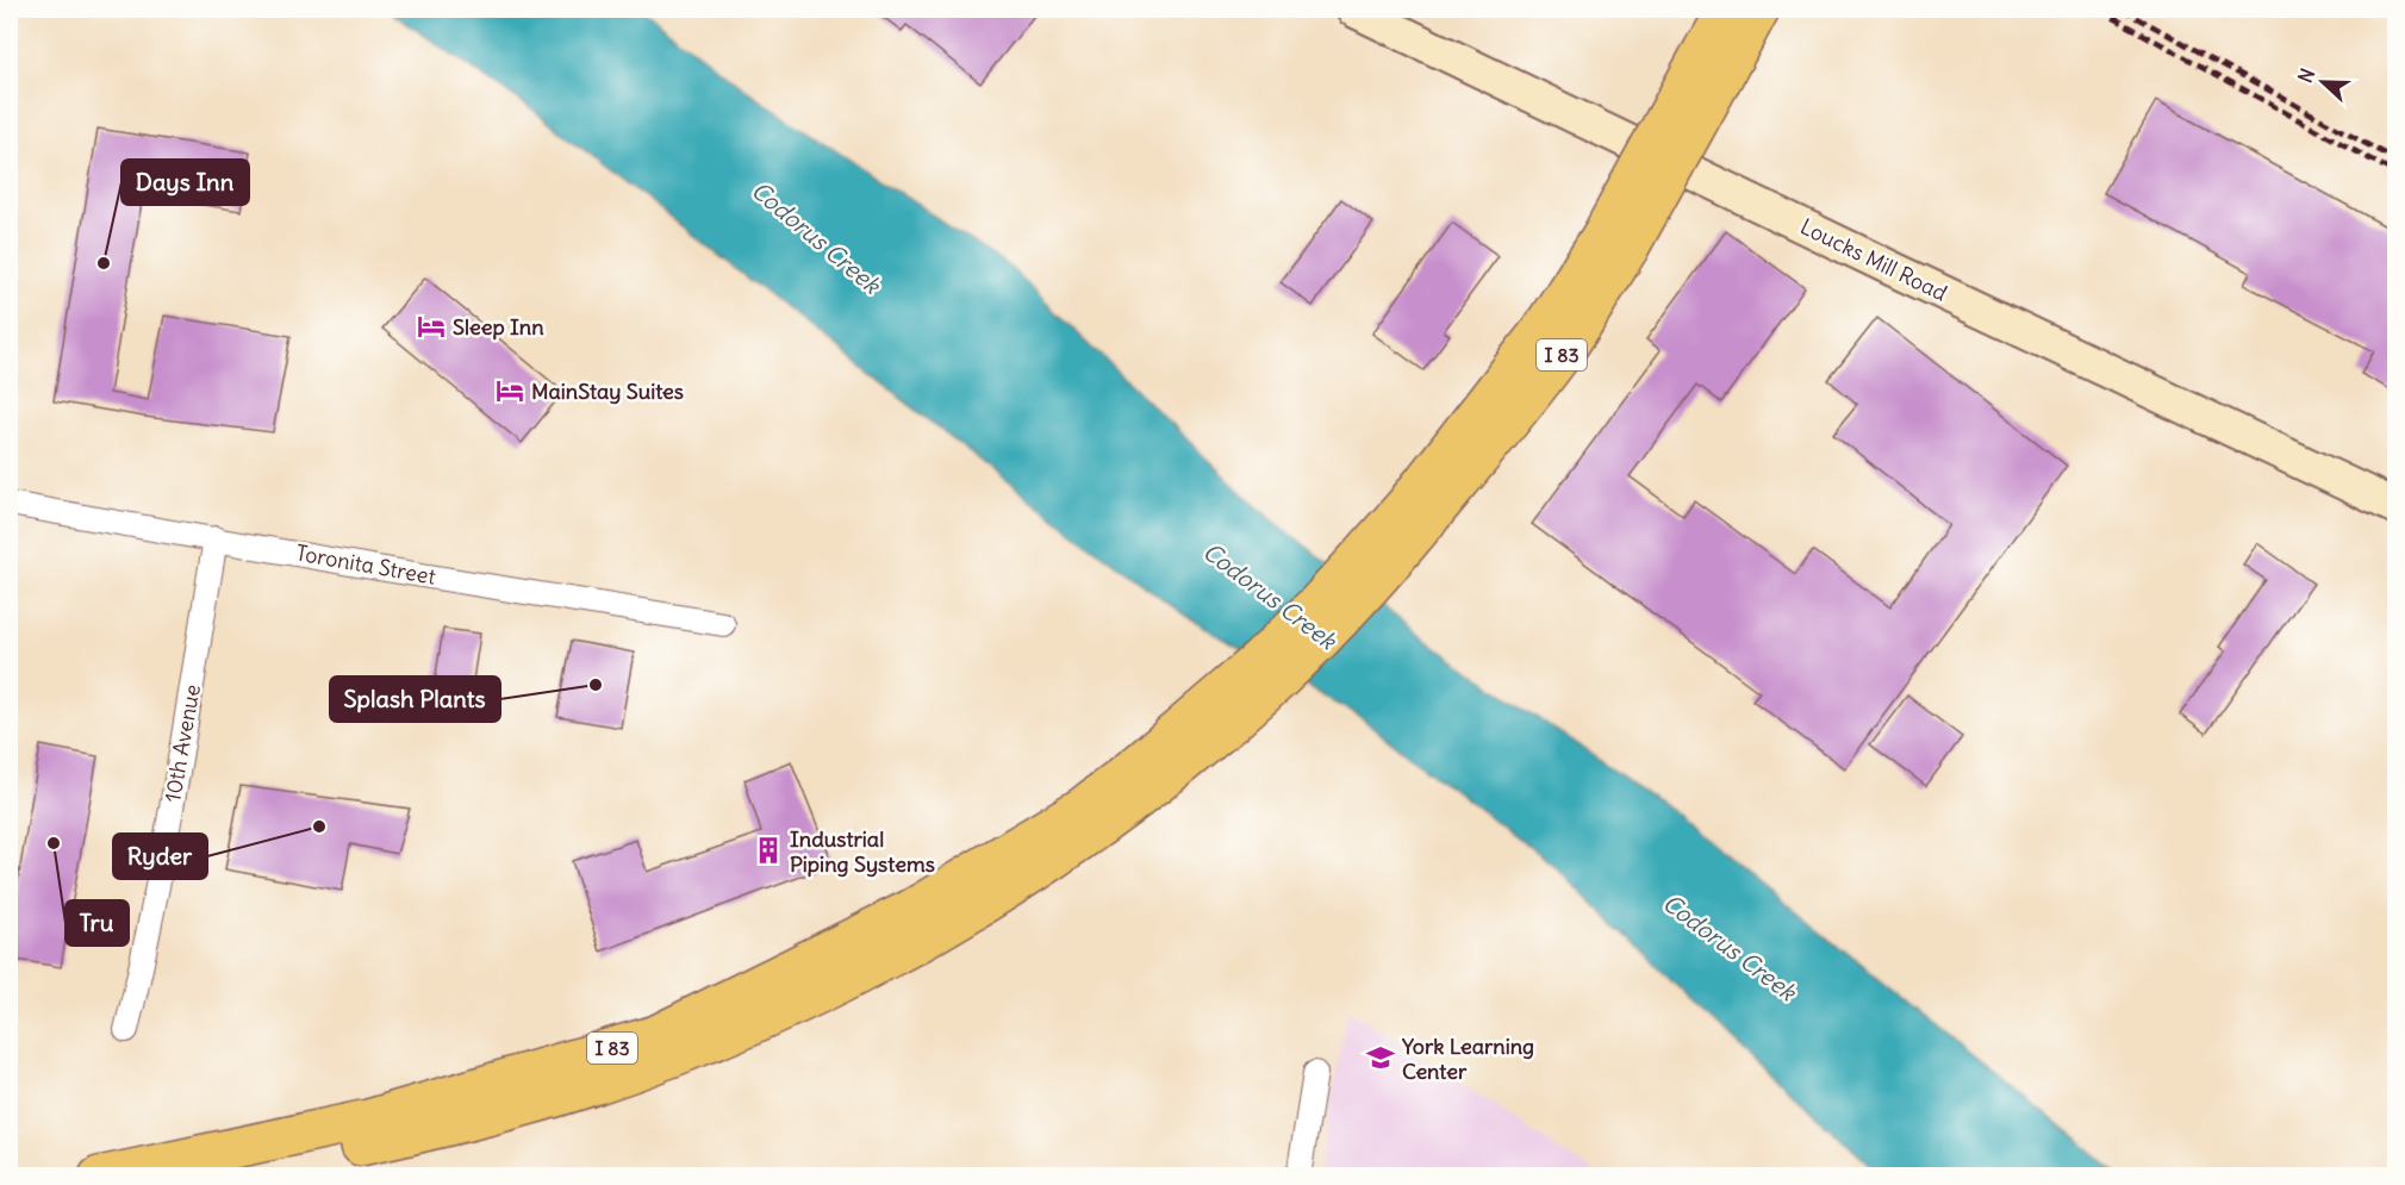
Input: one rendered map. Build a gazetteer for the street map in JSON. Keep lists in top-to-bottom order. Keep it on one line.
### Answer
{"streets":{"highway":["I 83"],"street":["Loucks Mill Road","Toronita Street","10th Avenue"]},"crossings":[["Toronita Street","10th Avenue"]],"water":["Codorus Creek"],"places":{"other":["Days Inn","Splash Plants","Ryder","Tru"],"hotel":["Sleep Inn","MainStay Suites"],"building":["Industrial Piping Systems"],"school or university":["York Learning Center"]},"north":"left"}
